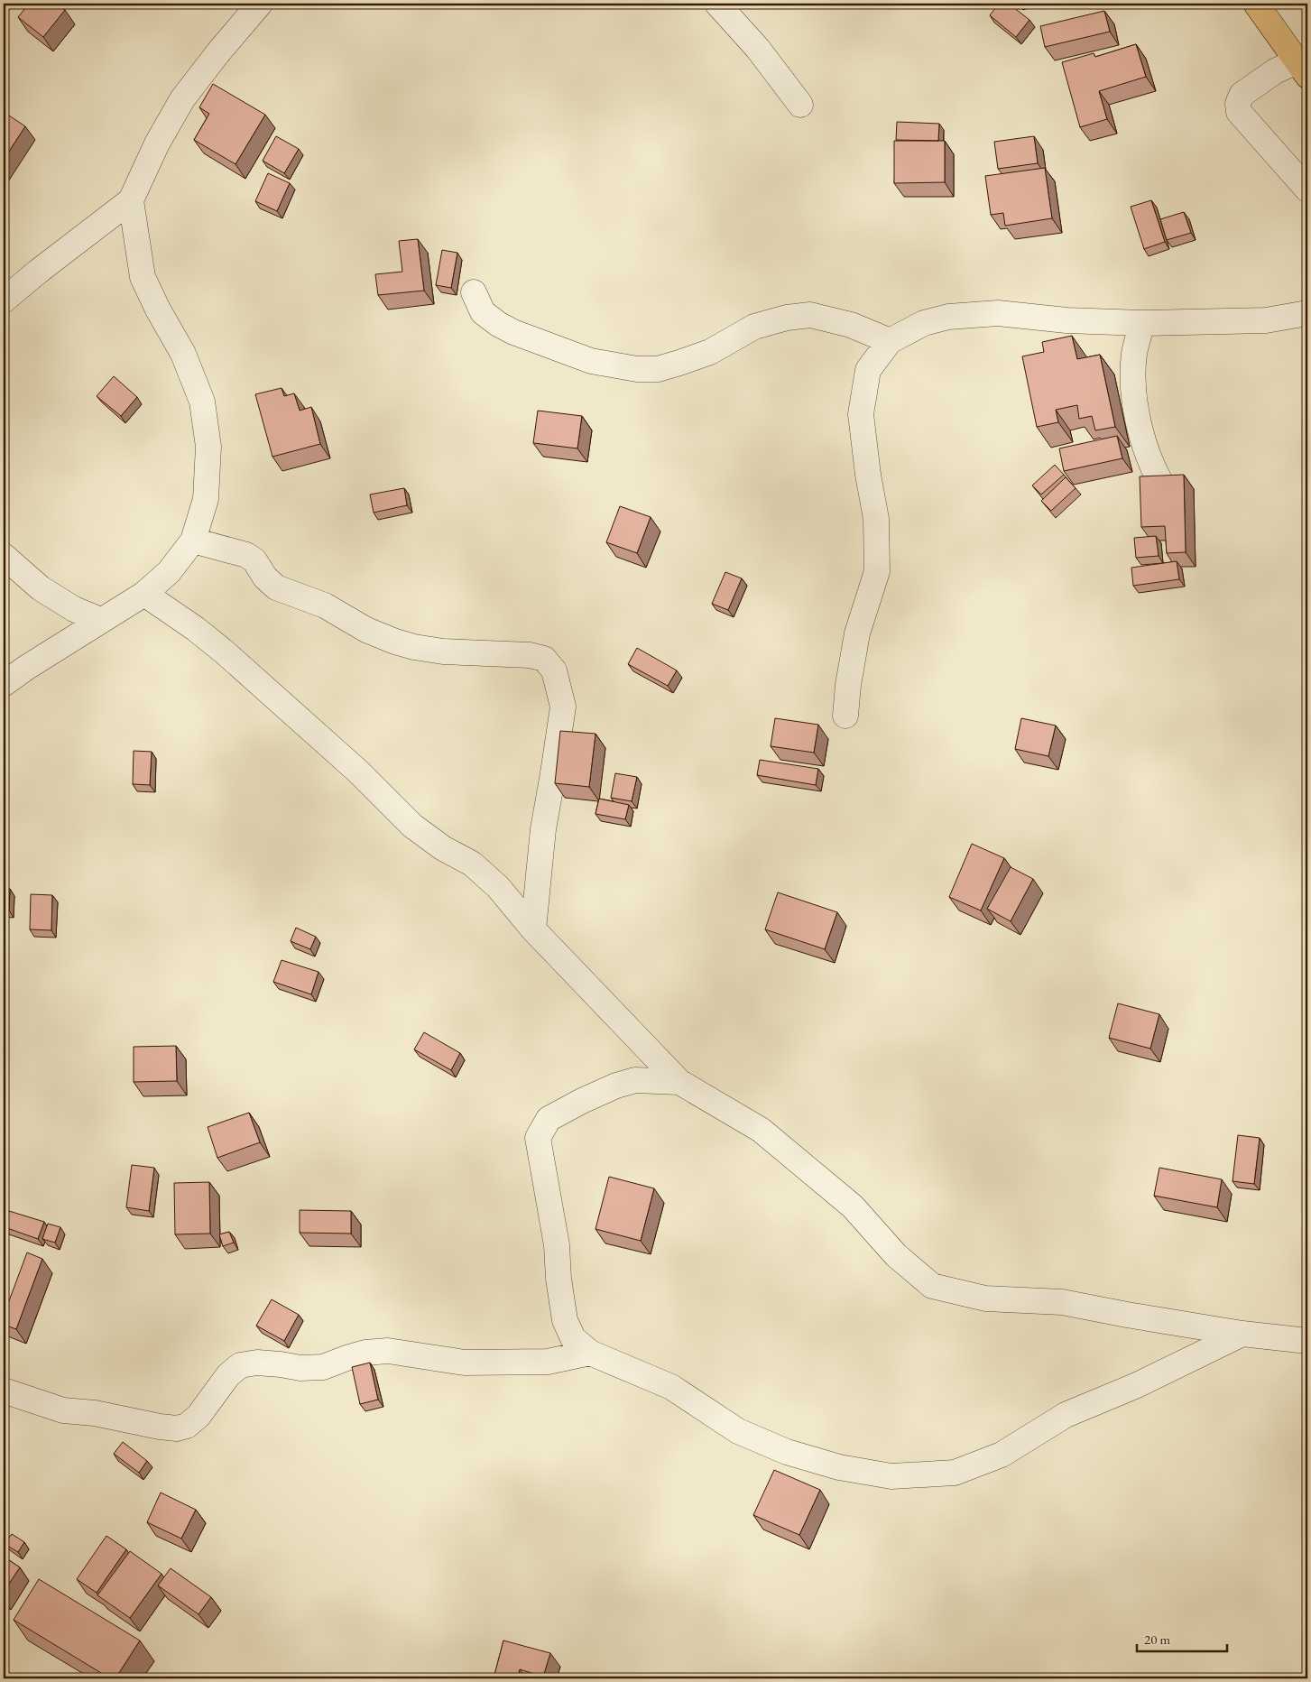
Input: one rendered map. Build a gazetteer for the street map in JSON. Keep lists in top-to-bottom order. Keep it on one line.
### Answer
{"scale_bar":"20 m"}
